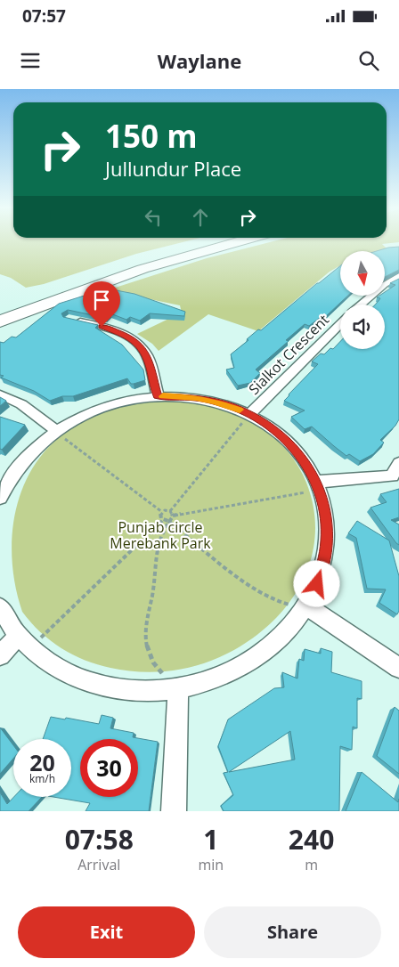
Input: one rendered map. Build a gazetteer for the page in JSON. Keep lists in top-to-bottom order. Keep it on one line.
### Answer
{"streets":{"street":["Sialkot Crescent"]},"parks":["Punjab circle Merebank Park"],"north":"bottom","page":{"status":"07:57","header":"Waylane","turn":["150 m","Jullundur Place"],"speed":"20 km/h","limit":"30","eta":["07:58","Arrival","1","min","240","m"],"buttons":["Exit","Share"]}}
